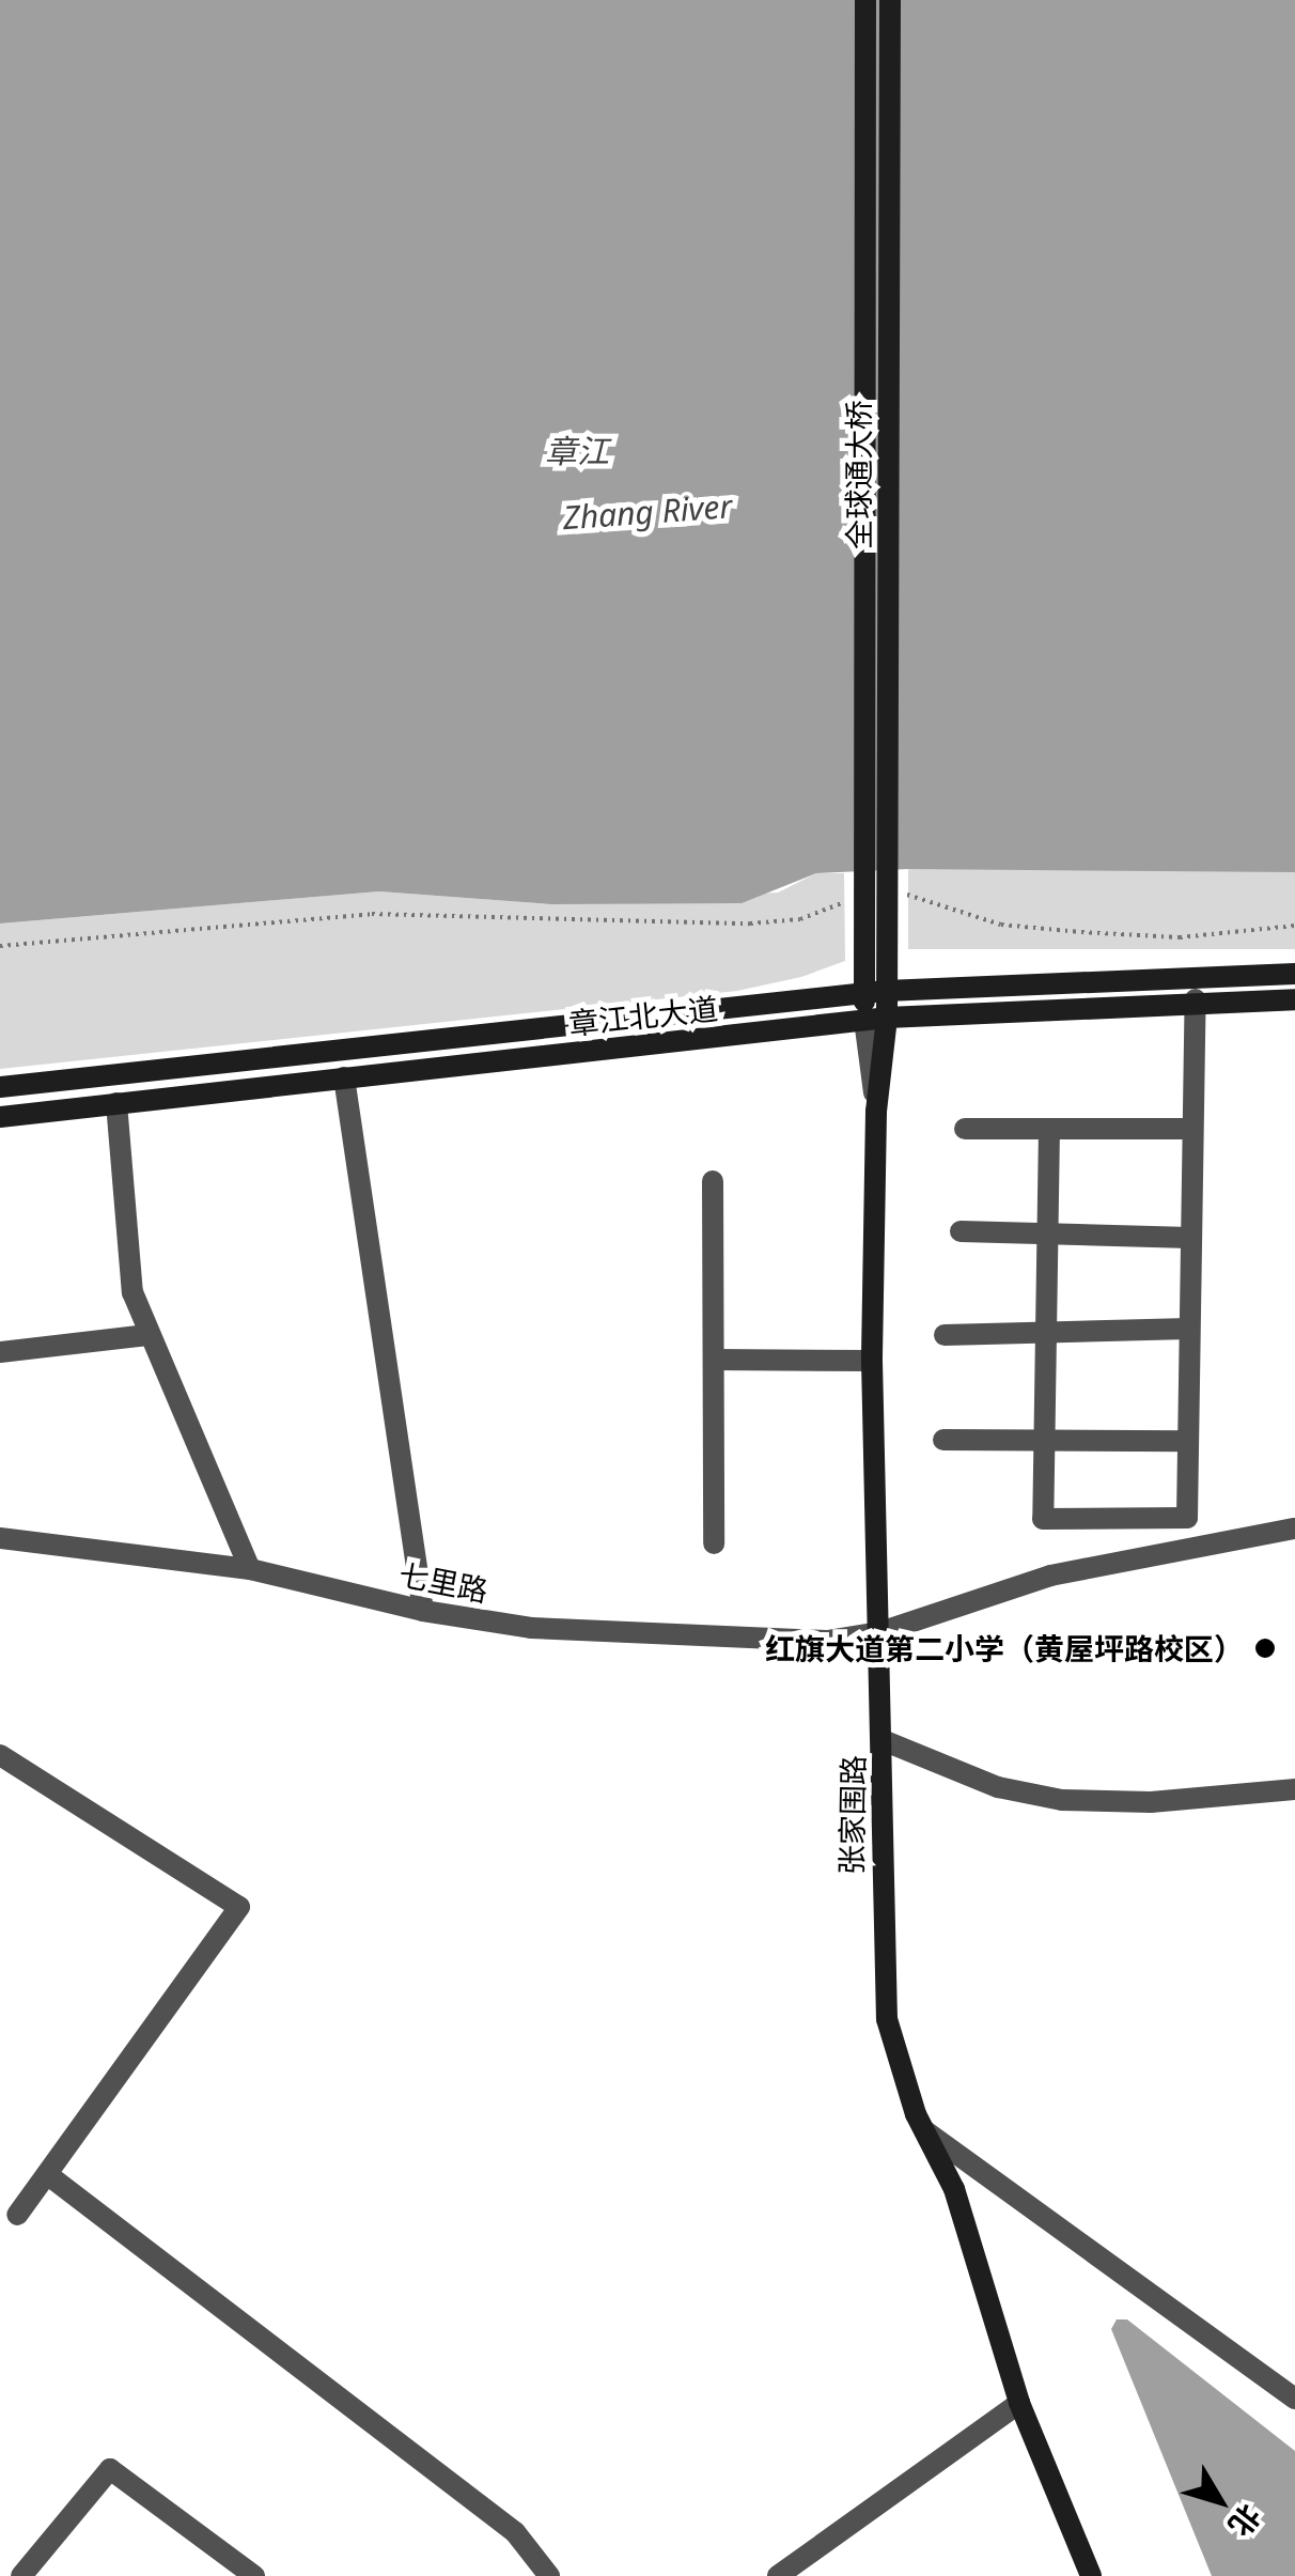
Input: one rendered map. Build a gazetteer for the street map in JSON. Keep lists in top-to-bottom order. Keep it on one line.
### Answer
{"streets":{"main road":["全球通大桥","章江北大道","张家围路"],"street":["七里路"]},"crossings":[["全球通大桥","张家围路"],["章江北大道","张家围路"],["七里路","张家围路"]],"water":["章江","Zhang River"],"places":["红旗大道第二小学（黄屋坪路校区）"],"north":"bottom right"}
